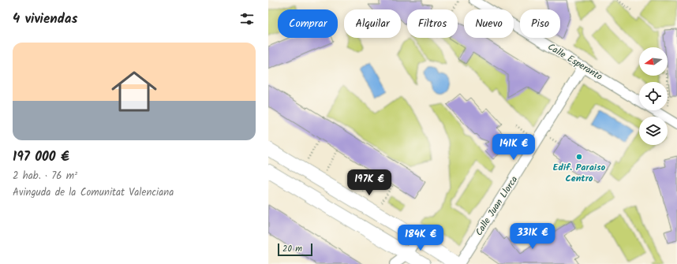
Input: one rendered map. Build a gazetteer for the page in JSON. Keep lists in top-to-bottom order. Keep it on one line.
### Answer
{"streets":{"street":["Calle Esperanto","Calle Juan Llorca"]},"crossings":[["Calle Esperanto","Calle Juan Llorca"]],"places":["Edif. Paraiso Centro"],"scale_bar":"20 m","north":"left","page":{"heading":"4 viviendas","chip":["Comprar","Alquilar","Filtros","Nuevo","Piso"],"list":[{"name":"197 000 €","note":"2 hab. · 76 m² · Avinguda de la Comunitat Valenciana"}],"price":["141K €","197K €","331K €","184K €"],"scale":"20 m"}}
